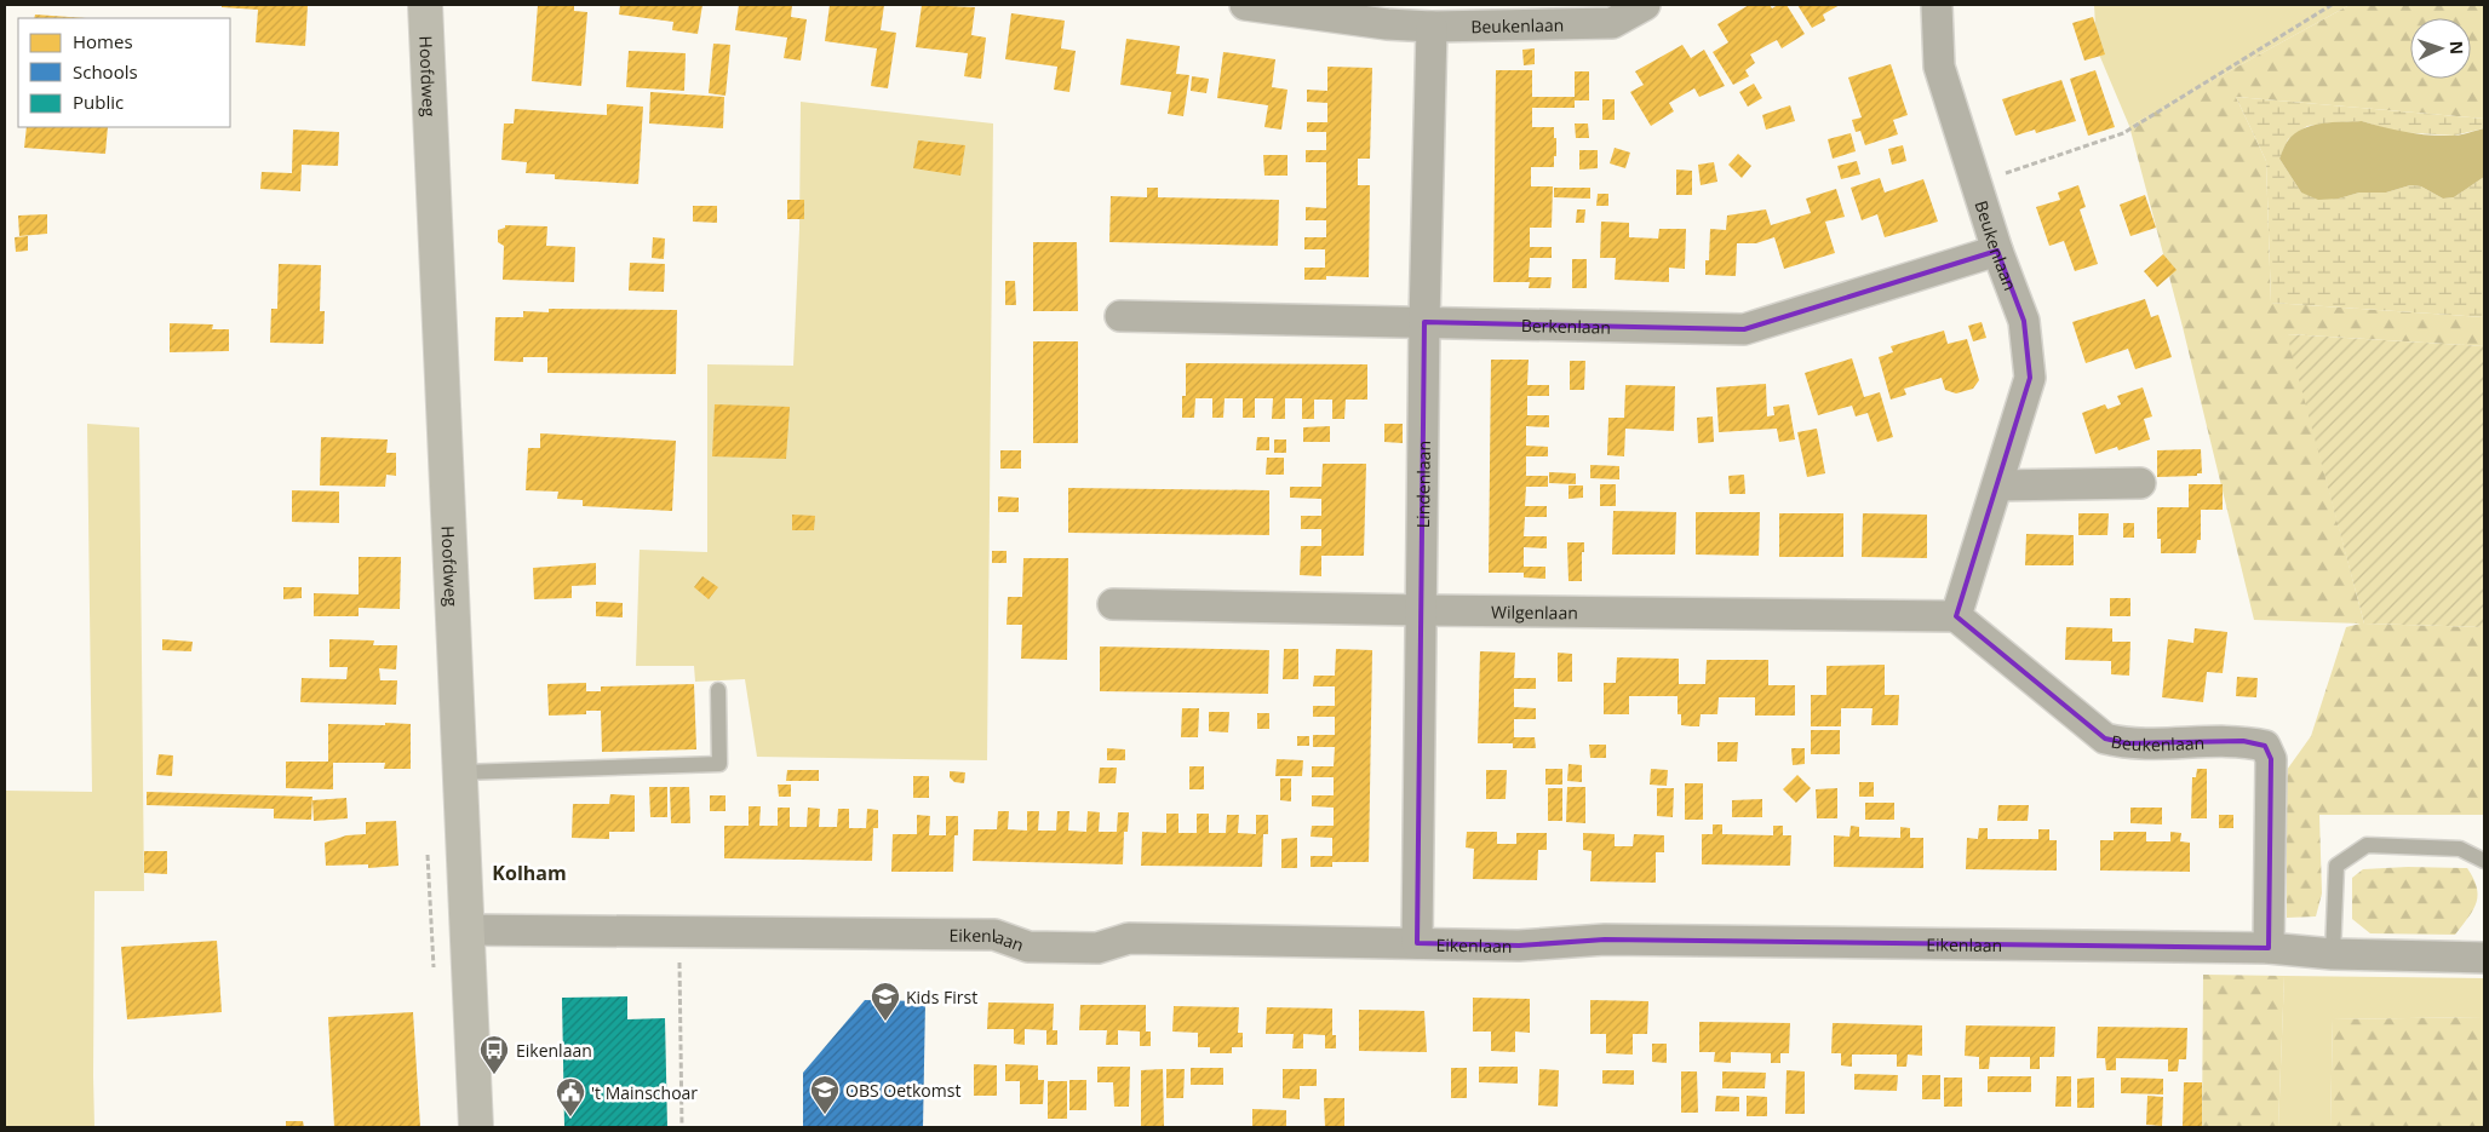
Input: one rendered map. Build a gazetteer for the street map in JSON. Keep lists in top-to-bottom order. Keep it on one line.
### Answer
{"streets":{"main road":["Hoofdweg"],"street":["Beukenlaan","Berkenlaan","Lindenlaan","Wilgenlaan","Eikenlaan"]},"crossings":[["Beukenlaan","Berkenlaan"],["Beukenlaan","Lindenlaan"],["Beukenlaan","Wilgenlaan"],["Beukenlaan","Eikenlaan"],["Hoofdweg","Eikenlaan"],["Berkenlaan","Lindenlaan"],["Lindenlaan","Wilgenlaan"],["Lindenlaan","Eikenlaan"]],"districts":["Kolham"],"places":{"school or university":["Kids First","OBS Oetkomst"],"bus stop":["Eikenlaan"],"public building":["'t Mainschoar"]},"legend":["Homes","Schools","Public"],"north":"right"}
